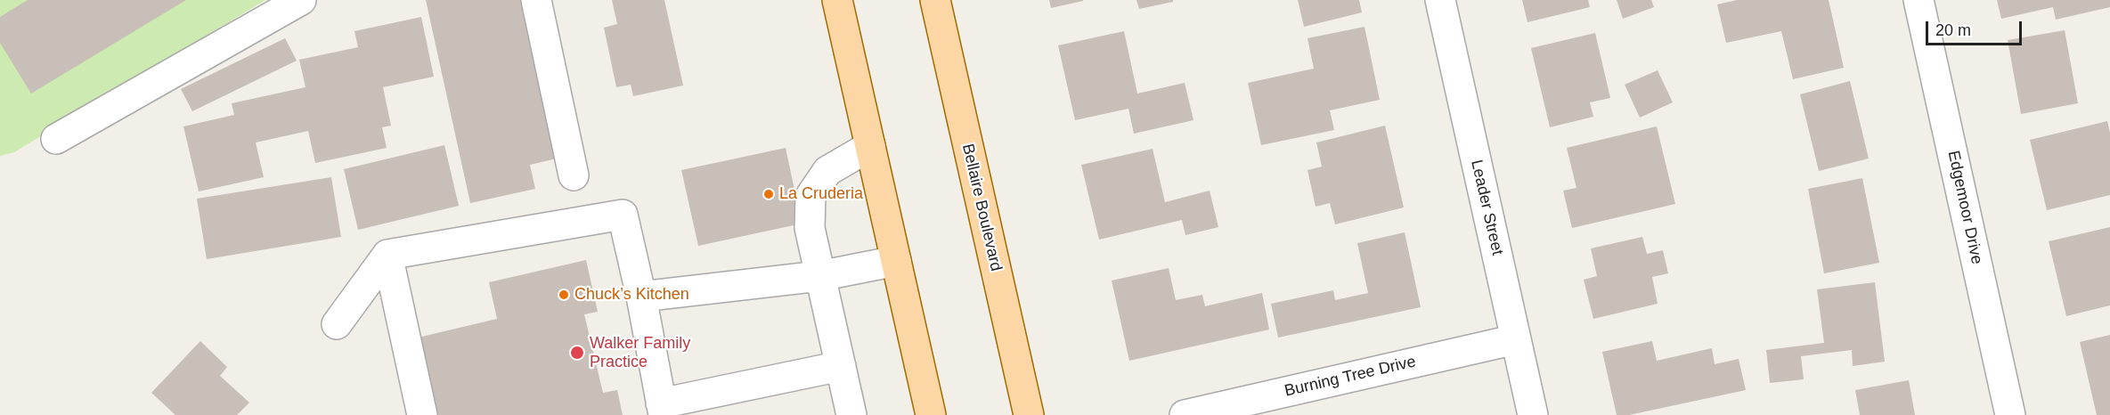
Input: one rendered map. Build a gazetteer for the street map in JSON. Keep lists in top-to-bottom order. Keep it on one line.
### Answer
{"streets":{"main road":["Bellaire Boulevard"],"street":["Leader Street","Edgemoor Drive","Burning Tree Drive"]},"crossings":[["Leader Street","Burning Tree Drive"]],"places":["La Cruderia","Chuck’s Kitchen","Walker Family Practice"],"scale_bar":"20 m"}
